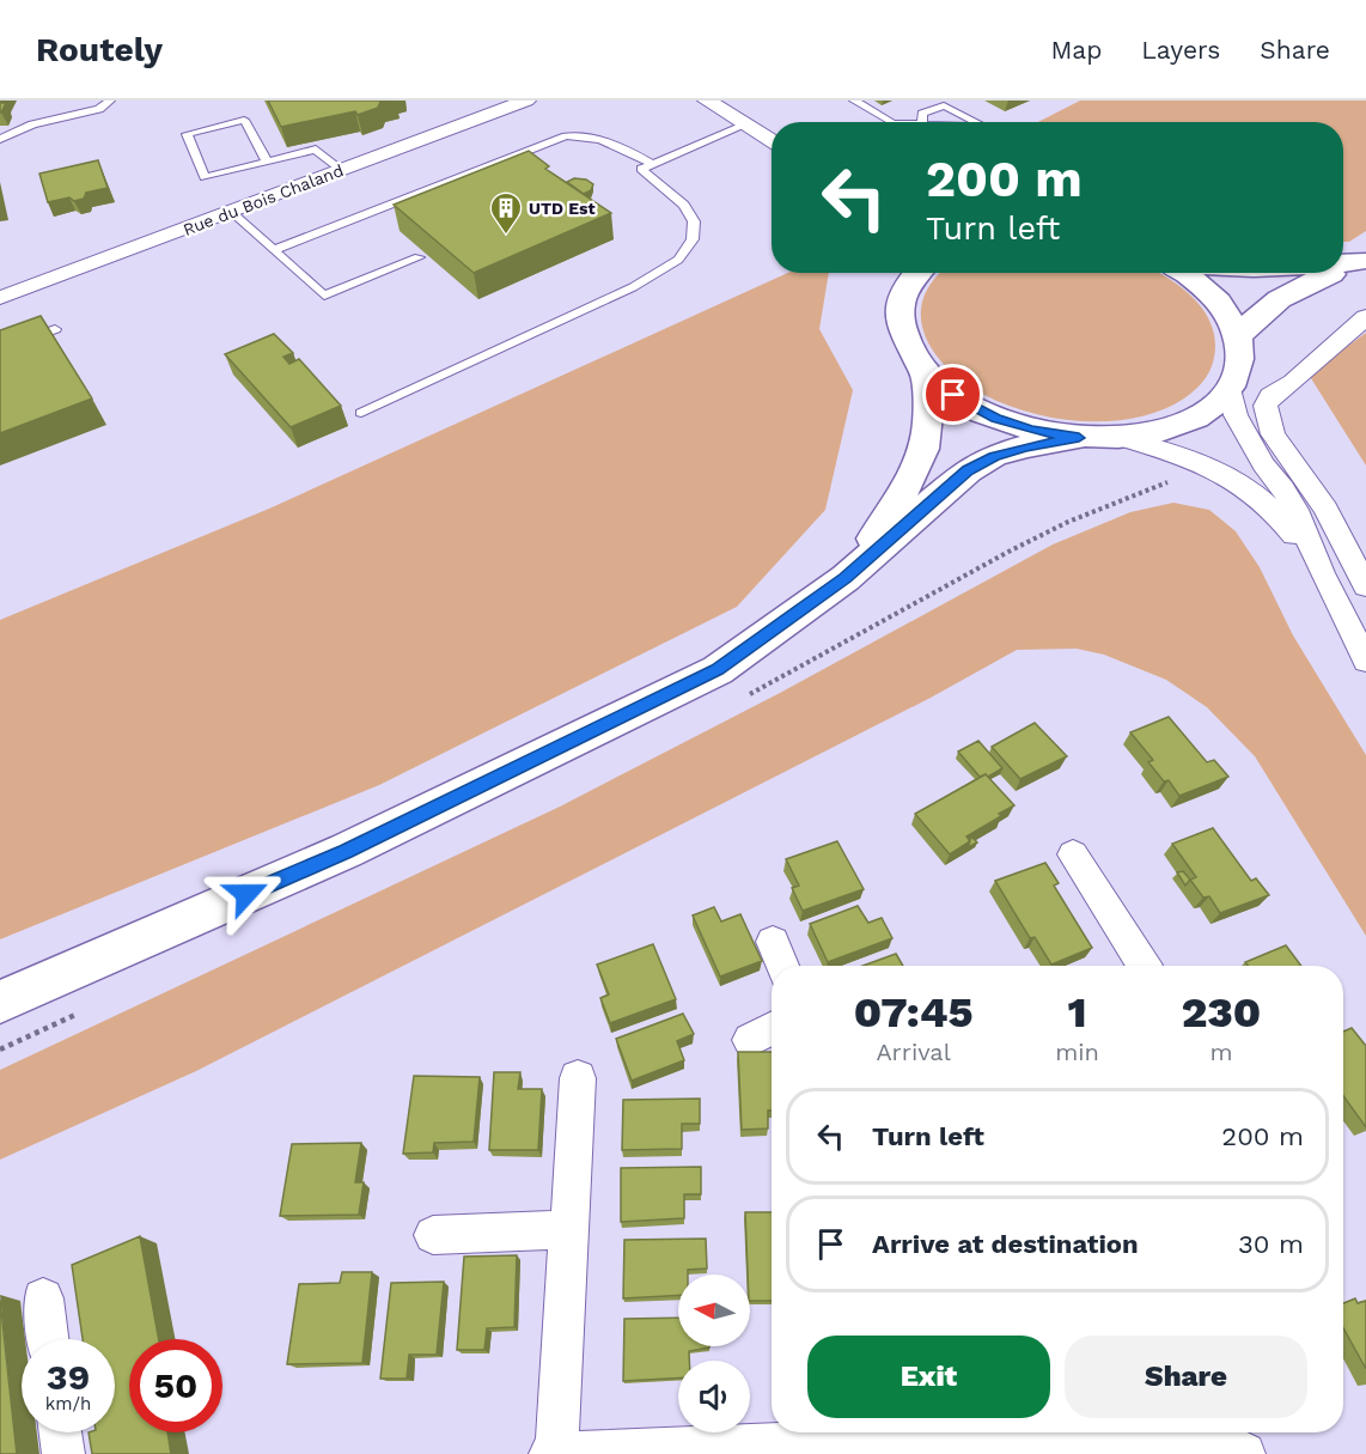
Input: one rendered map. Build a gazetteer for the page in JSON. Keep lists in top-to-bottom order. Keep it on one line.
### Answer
{"streets":{"street":["Rue du Bois Chaland"]},"places":{"building":["UTD Est"]},"north":"left","page":{"header":"Routely","nav":["Map","Layers","Share"],"turn":["200 m","Turn left"],"eta":["07:45","Arrival","1","min","230","m"],"list":[{"name":"Turn left","value":"200 m"},{"name":"Arrive at destination","value":"30 m"}],"buttons":["Exit","Share"],"speed":"39 km/h","limit":"50"}}
